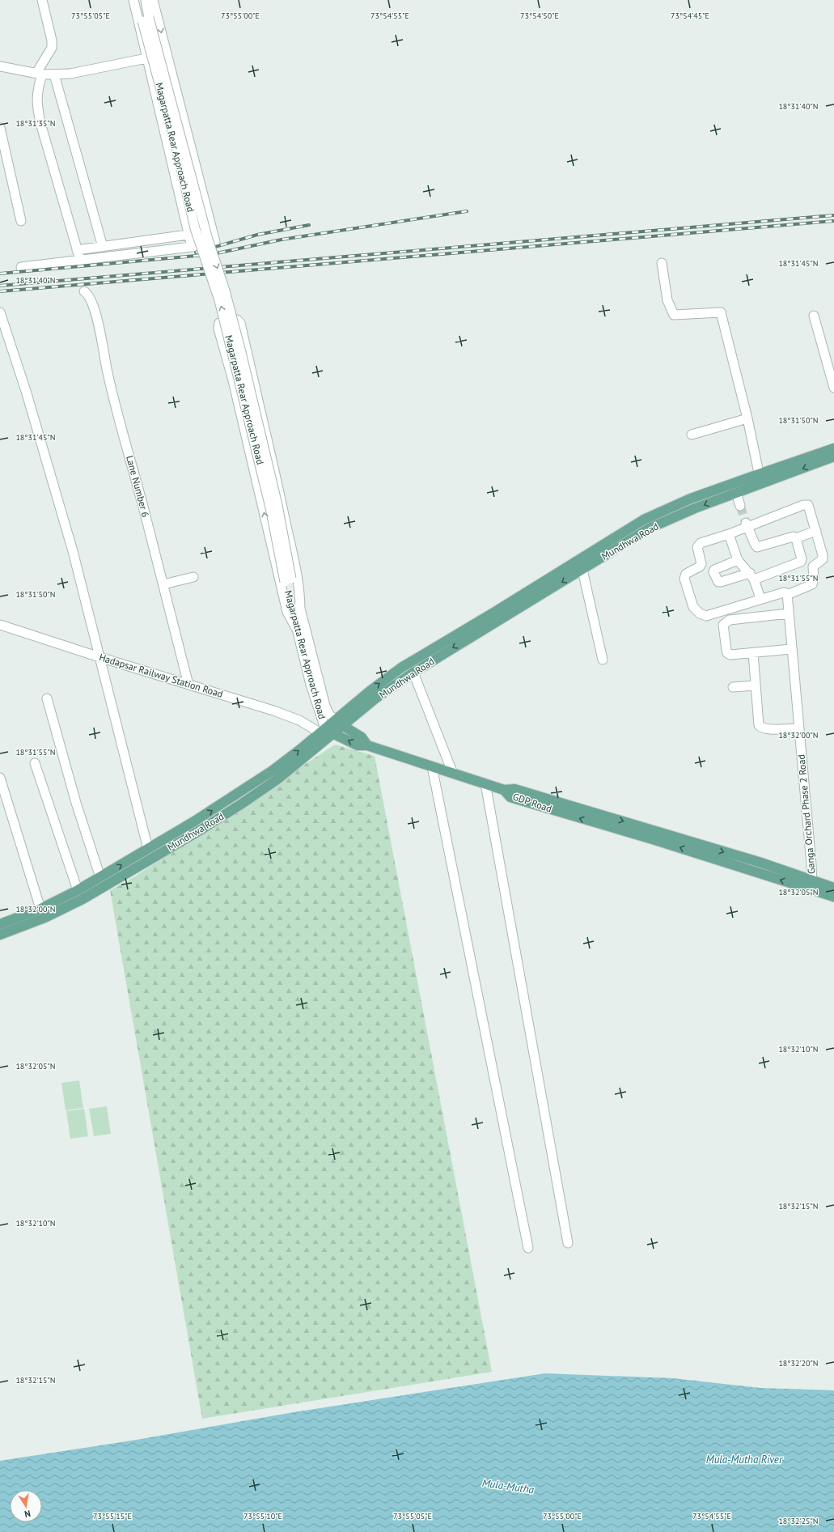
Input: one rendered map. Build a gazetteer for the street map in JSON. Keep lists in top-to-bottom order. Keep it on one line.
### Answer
{"streets":{"main road":["Magarpatta Rear Approach Road","Mundhwa Road","GDP Road"],"street":["Lane Number 6","Hadapsar Railway Station Road","Ganga Orchard Phase 2 Road"]},"crossings":[["Magarpatta Rear Approach Road","Mundhwa Road"],["Magarpatta Rear Approach Road","Hadapsar Railway Station Road"],["Magarpatta Rear Approach Road","GDP Road"],["Lane Number 6","Hadapsar Railway Station Road"],["Mundhwa Road","Hadapsar Railway Station Road"],["GDP Road","Ganga Orchard Phase 2 Road"]],"water":["Mula-Mutha River","Mula-Mutha"],"north":"bottom","coordinates":["73°55'05\"E","73°55'00\"E","73°54'55\"E","73°54'50\"E","73°54'45\"E","18°31'40\"N","18°31'35\"N","18°31'45\"N","18°31'50\"N","18°31'55\"N","18°32'00\"N","18°32'05\"N","18°32'10\"N","18°32'15\"N","18°32'20\"N","73°55'15\"E","73°55'10\"E","18°32'25\"N"]}
